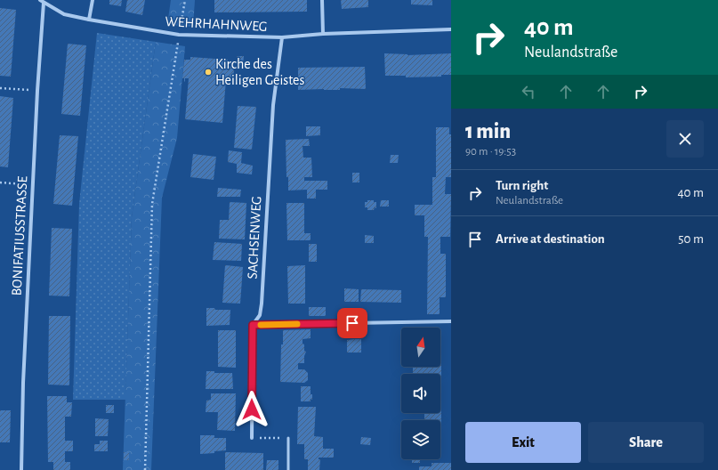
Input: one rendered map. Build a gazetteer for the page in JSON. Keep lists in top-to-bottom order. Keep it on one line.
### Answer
{"streets":{"street":["WEHRHAHNWEG","BONIFATIUSSTRASSE","SACHSENWEG"]},"crossings":[["WEHRHAHNWEG","BONIFATIUSSTRASSE"],["WEHRHAHNWEG","SACHSENWEG"]],"places":["Kirche des Heiligen Geistes"],"north":"top","page":{"turn":["40 m","Neulandstraße"],"heading":["1 min","90 m · 19:53"],"list":[{"name":"Turn right","note":"Neulandstraße","value":"40 m"},{"name":"Arrive at destination","value":"50 m"}],"buttons":["Exit","Share"]}}
